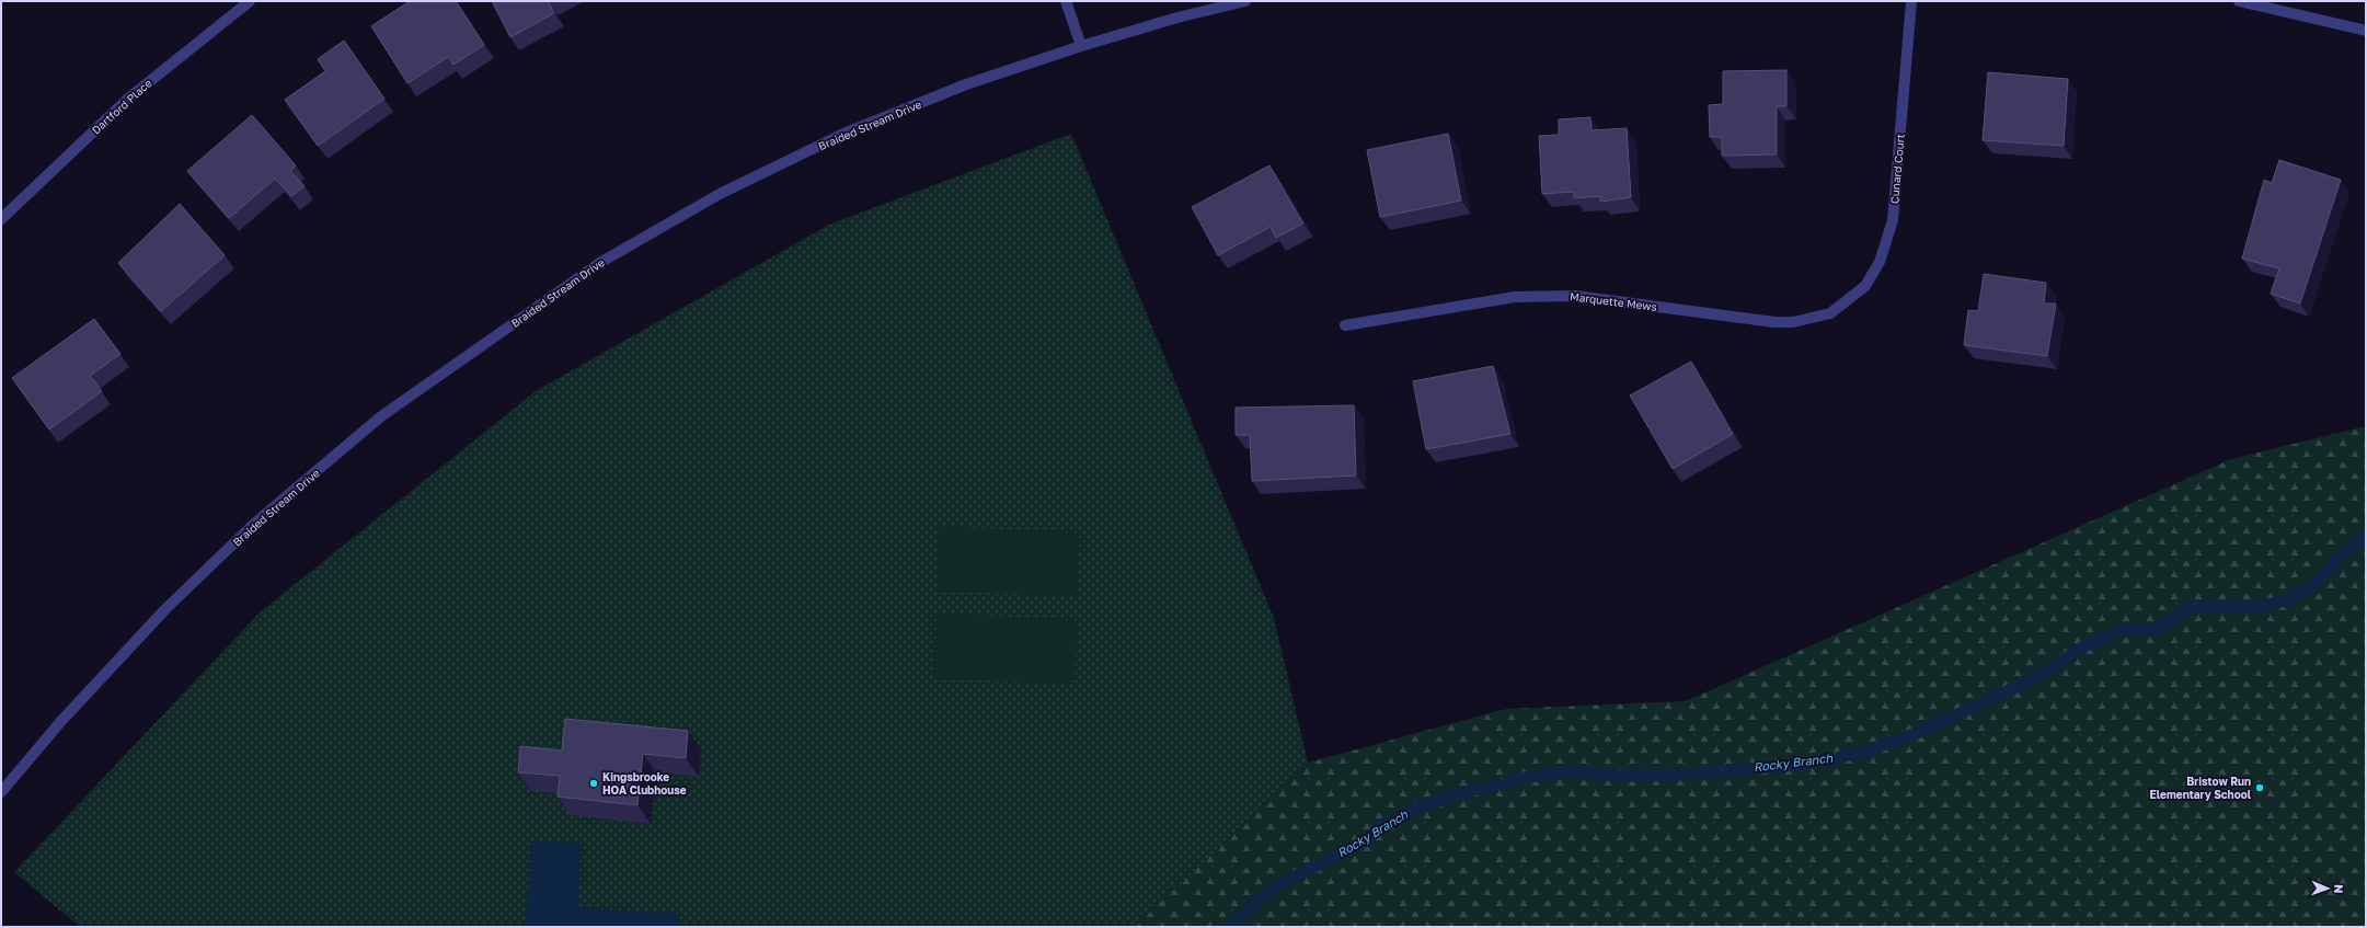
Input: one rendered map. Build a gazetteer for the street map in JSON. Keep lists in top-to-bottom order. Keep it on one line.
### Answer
{"streets":{"street":["Dartford Place","Braided Stream Drive","Cunard Court","Marquette Mews"]},"crossings":[["Cunard Court","Marquette Mews"]],"water":["Rocky Branch"],"places":["Kingsbrooke HOA Clubhouse","Bristow Run Elementary School"],"north":"right"}
